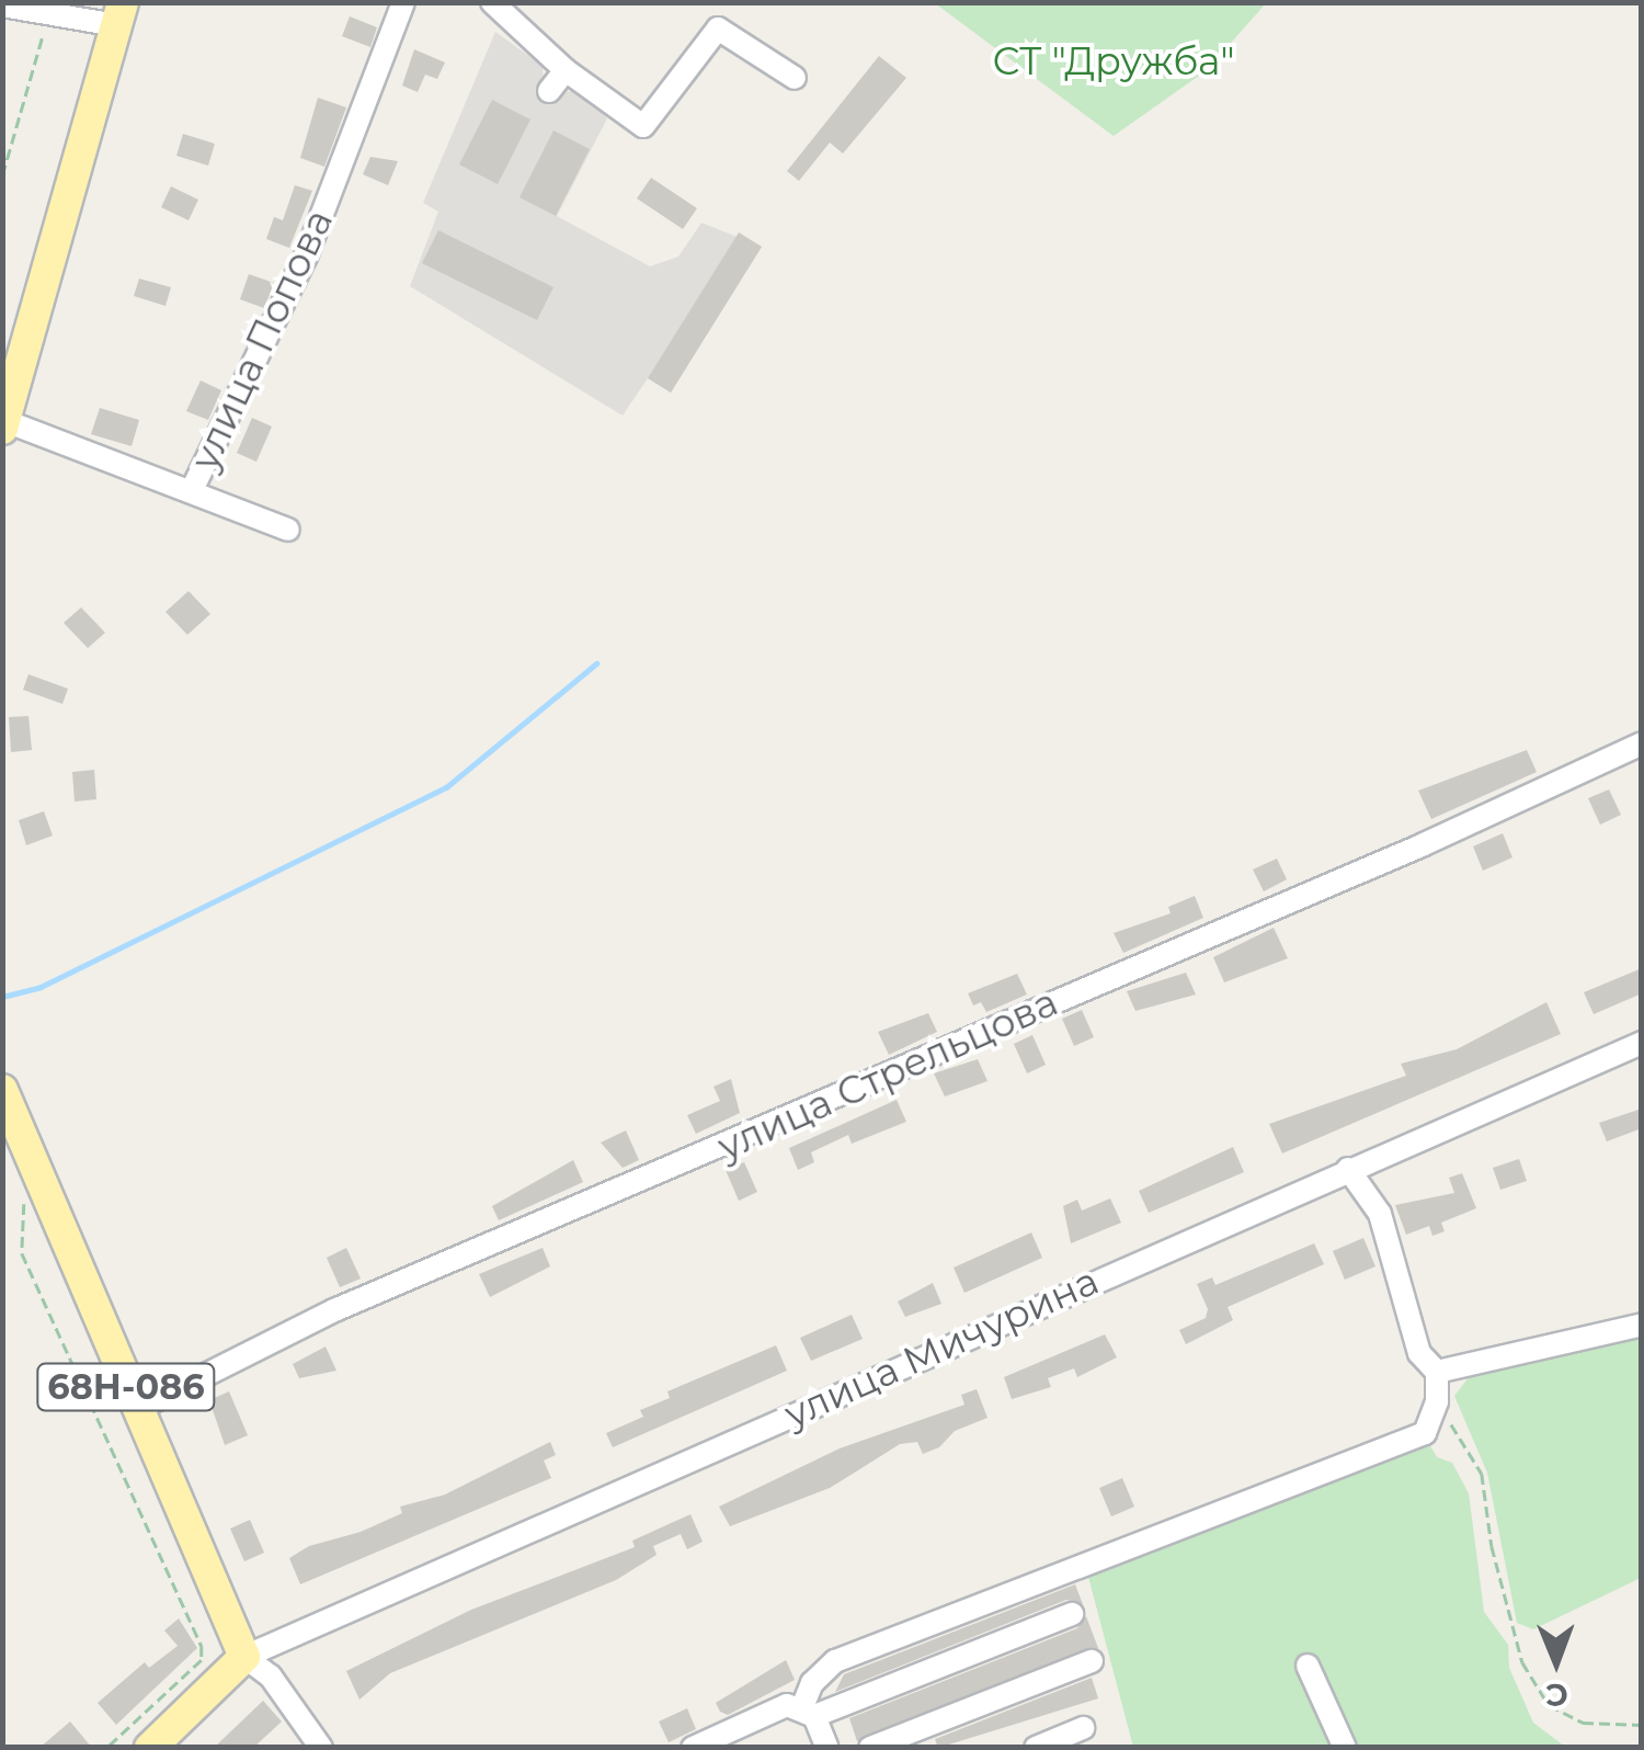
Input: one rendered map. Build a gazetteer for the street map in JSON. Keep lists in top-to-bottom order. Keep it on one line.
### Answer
{"streets":{"main road":["68Н-086"],"street":["улица Попова","улица Стрельцова","улица Мичурина"]},"crossings":[["улица Стрельцова","68Н-086"],["улица Мичурина","68Н-086"]],"parks":["СТ \"Дружба\""],"north":"bottom"}
